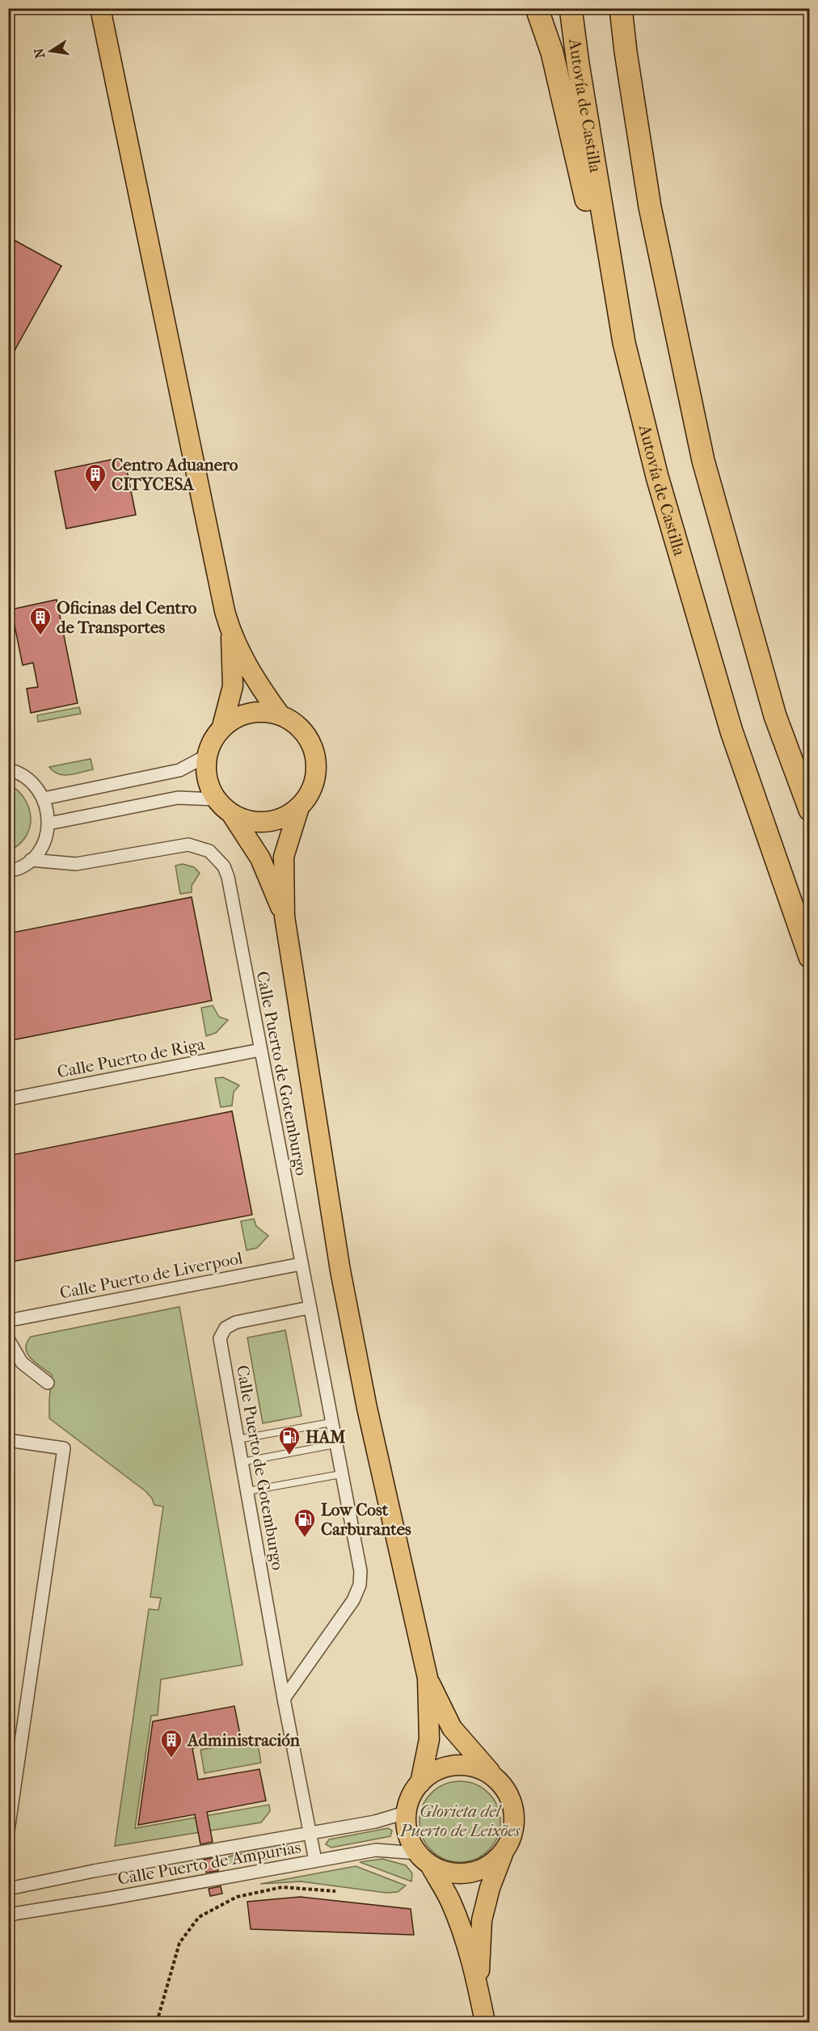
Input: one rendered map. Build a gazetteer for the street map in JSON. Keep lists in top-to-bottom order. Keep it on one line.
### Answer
{"streets":{"highway":["Autovía de Castilla"],"street":["Calle Puerto de Riga","Calle Puerto de Gotemburgo","Calle Puerto de Liverpool","Calle Puerto de Ampurias"]},"crossings":[["Calle Puerto de Riga","Calle Puerto de Gotemburgo"],["Calle Puerto de Gotemburgo","Calle Puerto de Liverpool"],["Calle Puerto de Gotemburgo","Calle Puerto de Ampurias"]],"parks":["Glorieta del Puerto de Leixões"],"places":{"building":["Centro Aduanero CITYCESA","Oficinas del Centro de Transportes","Administración"],"fuel station":["HAM","Low Cost Carburantes"]},"north":"left"}
